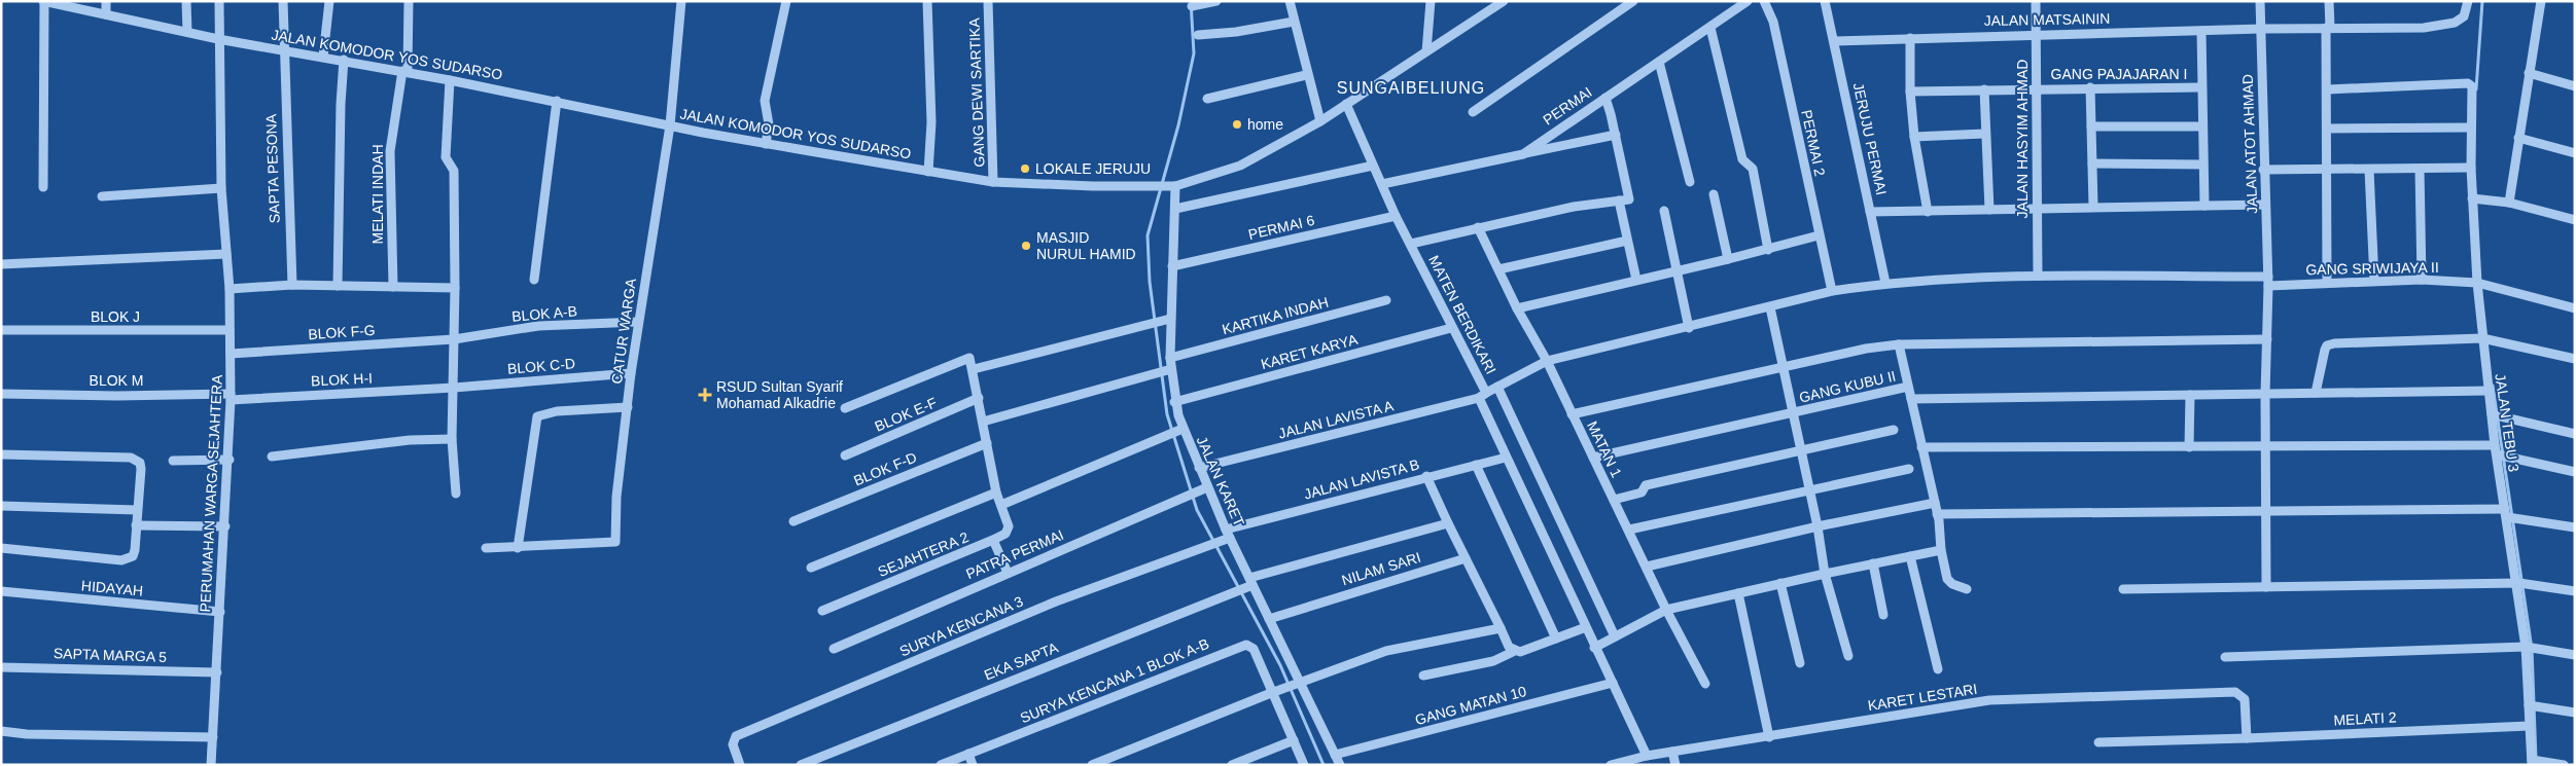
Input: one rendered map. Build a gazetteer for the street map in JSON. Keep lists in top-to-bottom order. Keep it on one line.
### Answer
{"streets":{"street":["JALAN MATSAININ","JALAN KOMODOR YOS SUDARSO","GANG PAJAJARAN I","GANG DEWI SARTIKA","PERMAI","JERUJU PERMAI","JALAN HASYIM AHMAD","PERMAI 2","JALAN ATOT AHMAD","SAPTA PESONA","MELATI INDAH","PERMAI 6","GANG SRIWIJAYA II","BLOK A-B","MATEN BERDIKARI","KARTIKA INDAH","BLOK J","CATUR WARGA","BLOK F-G","KARET KARYA","BLOK C-D","BLOK H-I","BLOK M","GANG KUBU II","BLOK E-F","JALAN LAVISTA A","JALAN TEBU 3","MATAN 1","BLOK F-D","JALAN LAVISTA B","JALAN KARET","PERUMAHAN WARGA SEJAHTERA","SEJAHTERA 2","PATRA PERMAI","NILAM SARI","HIDAYAH","SURYA KENCANA 3","SAPTA MARGA 5","EKA SAPTA","SURYA KENCANA 1 BLOK A-B","KARET LESTARI","GANG MATAN 10","MELATI 2"]},"crossings":[["JALAN MATSAININ","JERUJU PERMAI"],["JALAN MATSAININ","JALAN HASYIM AHMAD"],["JALAN MATSAININ","JALAN ATOT AHMAD"],["JALAN KOMODOR YOS SUDARSO","GANG DEWI SARTIKA"],["JALAN KOMODOR YOS SUDARSO","SAPTA PESONA"],["JALAN KOMODOR YOS SUDARSO","MELATI INDAH"],["JALAN KOMODOR YOS SUDARSO","MATEN BERDIKARI"],["JALAN KOMODOR YOS SUDARSO","CATUR WARGA"],["JALAN KOMODOR YOS SUDARSO","JALAN KARET"],["JALAN KOMODOR YOS SUDARSO","PERUMAHAN WARGA SEJAHTERA"],["GANG PAJAJARAN I","JALAN HASYIM AHMAD"],["PERMAI","MATEN BERDIKARI"],["JERUJU PERMAI","GANG SRIWIJAYA II"],["JERUJU PERMAI","JALAN LAVISTA A"],["JALAN HASYIM AHMAD","GANG SRIWIJAYA II"],["PERMAI 2","JALAN LAVISTA A"],["JALAN ATOT AHMAD","GANG SRIWIJAYA II"],["PERMAI 6","MATEN BERDIKARI"],["PERMAI 6","JALAN KARET"],["GANG SRIWIJAYA II","JALAN LAVISTA A"],["GANG SRIWIJAYA II","JALAN TEBU 3"],["BLOK A-B","CATUR WARGA"],["BLOK A-B","BLOK F-G"],["MATEN BERDIKARI","KARET KARYA"],["MATEN BERDIKARI","JALAN LAVISTA A"],["MATEN BERDIKARI","JALAN LAVISTA B"],["MATEN BERDIKARI","KARET LESTARI"],["MATEN BERDIKARI","GANG MATAN 10"],["KARTIKA INDAH","JALAN KARET"],["BLOK J","PERUMAHAN WARGA SEJAHTERA"],["CATUR WARGA","BLOK C-D"],["BLOK F-G","PERUMAHAN WARGA SEJAHTERA"],["KARET KARYA","JALAN KARET"],["BLOK C-D","BLOK H-I"],["BLOK H-I","BLOK M"],["BLOK H-I","PERUMAHAN WARGA SEJAHTERA"],["BLOK M","PERUMAHAN WARGA SEJAHTERA"],["GANG KUBU II","MATAN 1"],["JALAN LAVISTA A","MATAN 1"],["JALAN LAVISTA A","JALAN KARET"],["JALAN TEBU 3","MELATI 2"],["JALAN LAVISTA B","JALAN KARET"],["JALAN LAVISTA B","SURYA KENCANA 3"],["JALAN KARET","PATRA PERMAI"],["JALAN KARET","NILAM SARI"],["JALAN KARET","SURYA KENCANA 3"],["JALAN KARET","EKA SAPTA"],["JALAN KARET","GANG MATAN 10"],["PERUMAHAN WARGA SEJAHTERA","HIDAYAH"],["PERUMAHAN WARGA SEJAHTERA","SAPTA MARGA 5"],["KARET LESTARI","MELATI 2"]],"districts":["SUNGAIBELIUNG"],"places":{"other":["home","LOKALE JERUJU","MASJID NURUL HAMID"],"health":["RSUD Sultan Syarif Mohamad Alkadrie"]}}
